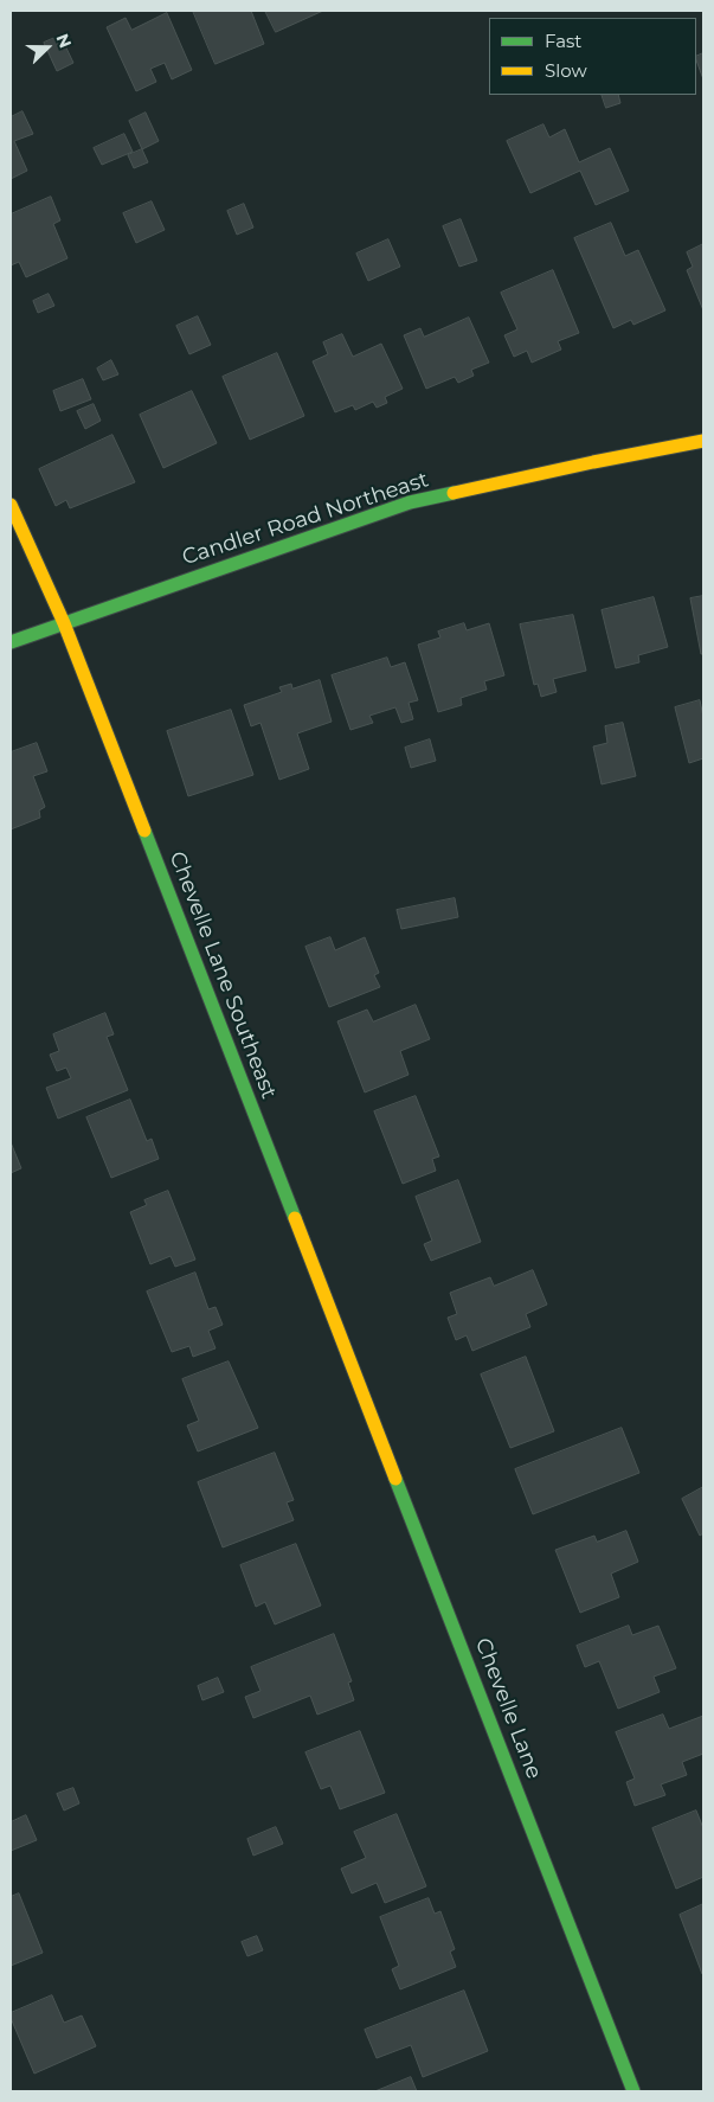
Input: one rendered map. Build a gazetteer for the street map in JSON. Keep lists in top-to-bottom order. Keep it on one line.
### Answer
{"streets":{"street":["Candler Road Northeast","Chevelle Lane Southeast","Chevelle Lane"]},"crossings":[["Candler Road Northeast","Chevelle Lane Southeast"],["Chevelle Lane Southeast","Chevelle Lane"]],"legend":["Fast","Slow"],"north":"right"}
